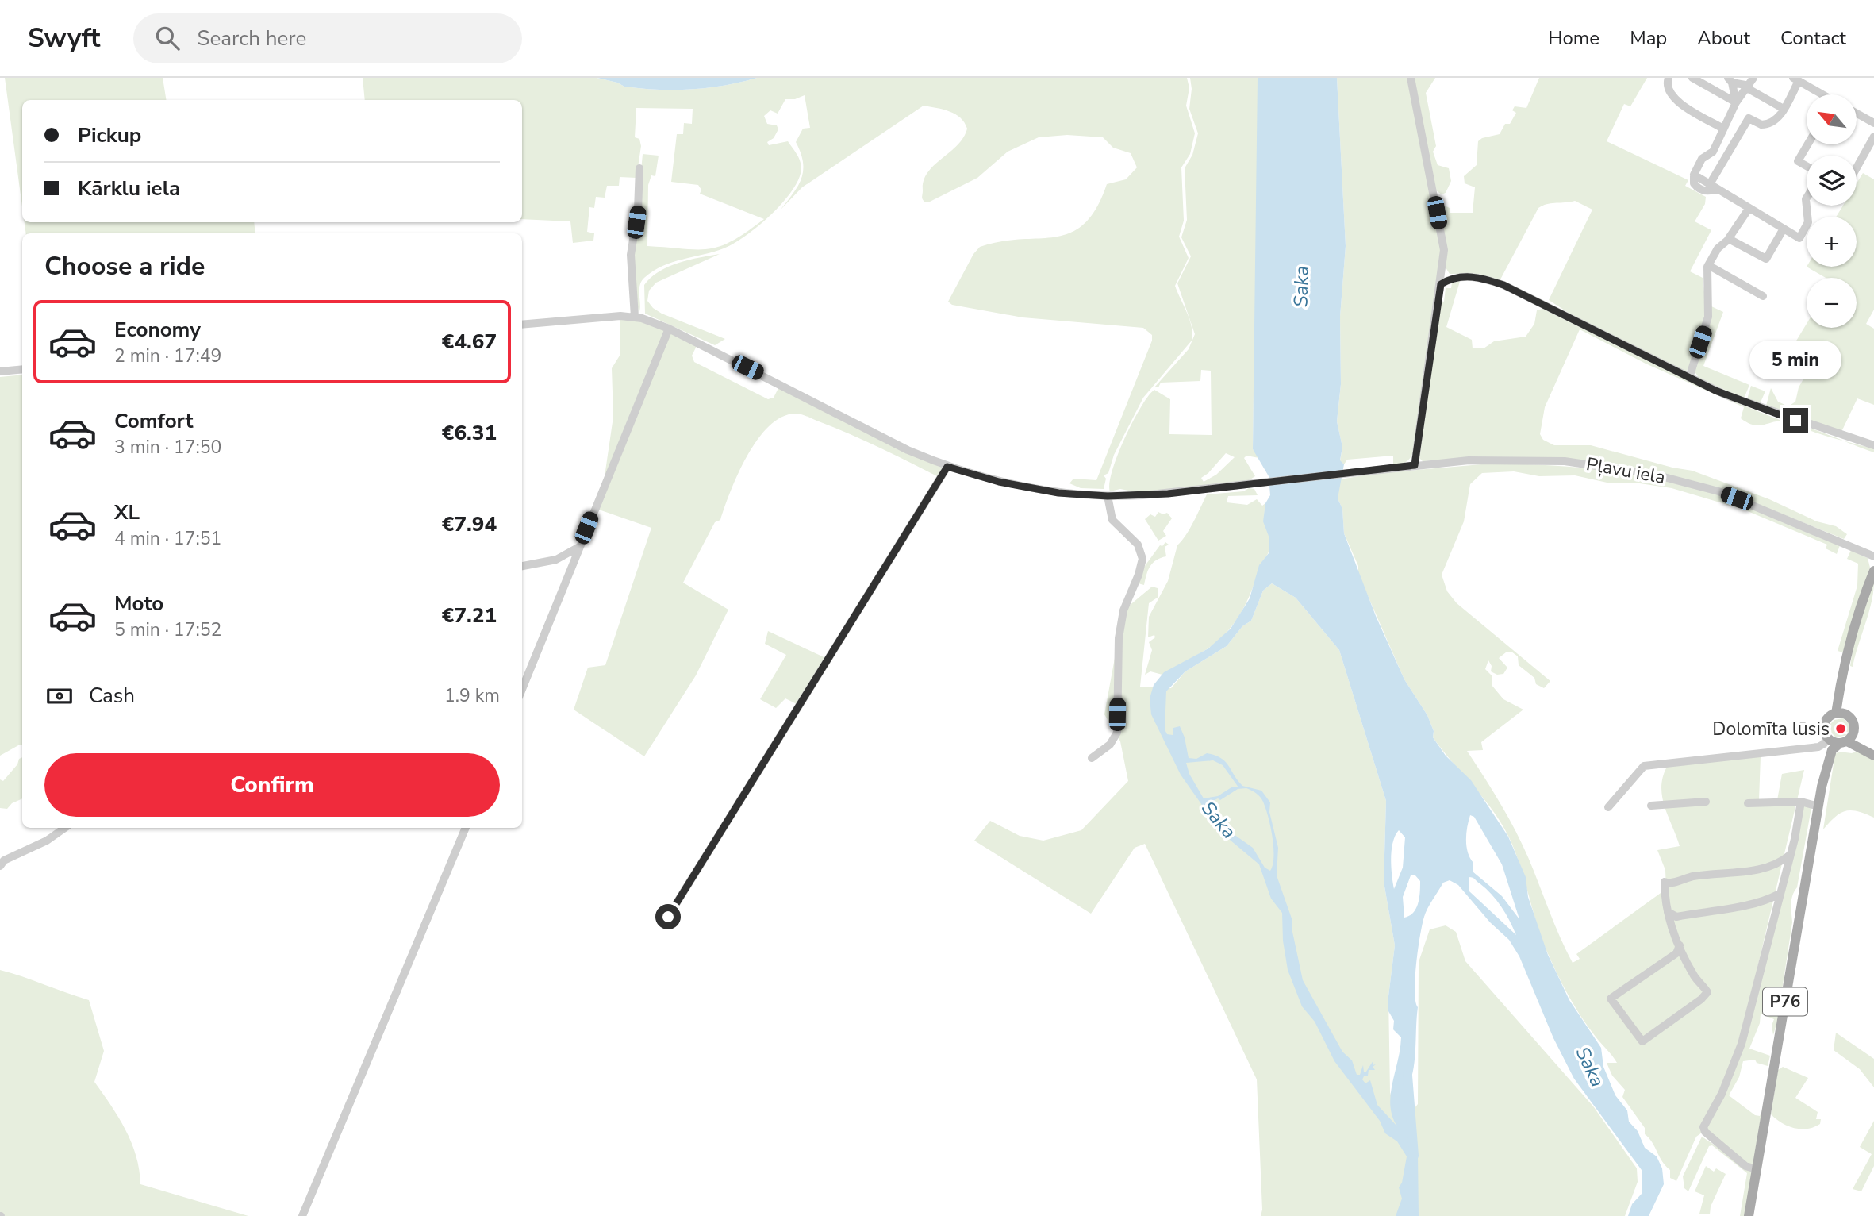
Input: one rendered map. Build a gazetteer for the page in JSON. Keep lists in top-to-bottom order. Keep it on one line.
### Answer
{"streets":{"main road":["P76"],"street":["Pļavu iela"]},"water":["Saka"],"places":["Dolomīta lūsis"],"north":"top left","page":{"header":"Swyft","search":"Search here","nav":["Home","Map","About","Contact"],"map_buttons":["+","−"],"banner":["Pickup","Kārklu iela"],"heading":"Choose a ride","list":[{"name":"Economy","note":"2 min · 17:49","value":"€4.67"},{"name":"Comfort","note":"3 min · 17:50","value":"€6.31"},{"name":"XL","note":"4 min · 17:51","value":"€7.94"},{"name":"Moto","note":"5 min · 17:52","value":"€7.21"}],"bubble":"5 min","pay":["Cash","1.9 km"],"buttons":"Confirm"}}
